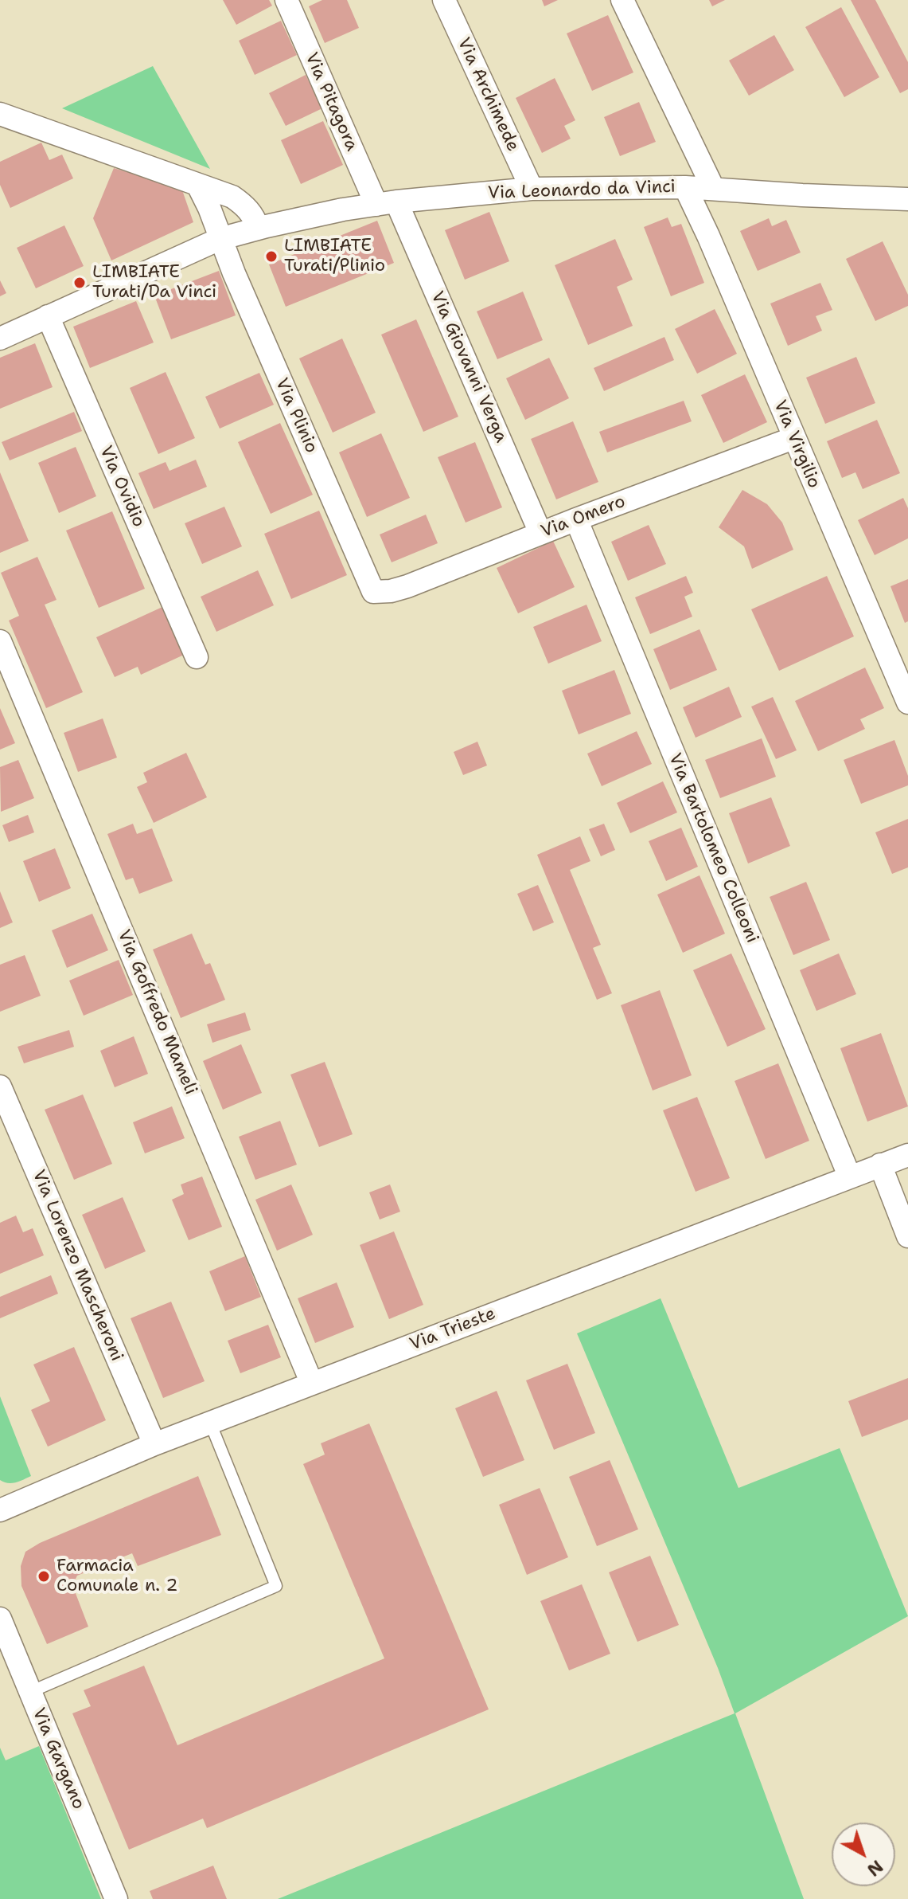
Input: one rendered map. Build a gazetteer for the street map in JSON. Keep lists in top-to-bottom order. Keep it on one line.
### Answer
{"streets":{"street":["Via Archimede","Via Pitagora","Via Leonardo da Vinci","Via Giovanni Verga","Via Plinio","Via Virgilio","Via Ovidio","Via Omero","Via Bartolomeo Colleoni","Via Goffredo Mameli","Via Lorenzo Mascheroni","Via Trieste","Via Gargano"]},"crossings":[["Via Archimede","Via Leonardo da Vinci"],["Via Pitagora","Via Leonardo da Vinci"],["Via Pitagora","Via Giovanni Verga"],["Via Leonardo da Vinci","Via Giovanni Verga"],["Via Leonardo da Vinci","Via Plinio"],["Via Leonardo da Vinci","Via Virgilio"],["Via Leonardo da Vinci","Via Ovidio"],["Via Giovanni Verga","Via Omero"],["Via Plinio","Via Omero"],["Via Virgilio","Via Omero"],["Via Omero","Via Bartolomeo Colleoni"],["Via Bartolomeo Colleoni","Via Trieste"],["Via Goffredo Mameli","Via Trieste"],["Via Lorenzo Mascheroni","Via Trieste"]],"places":["LIMBIATE Turati/Plinio","LIMBIATE Turati/Da Vinci","Farmacia Comunale n. 2"],"north":"bottom right"}
